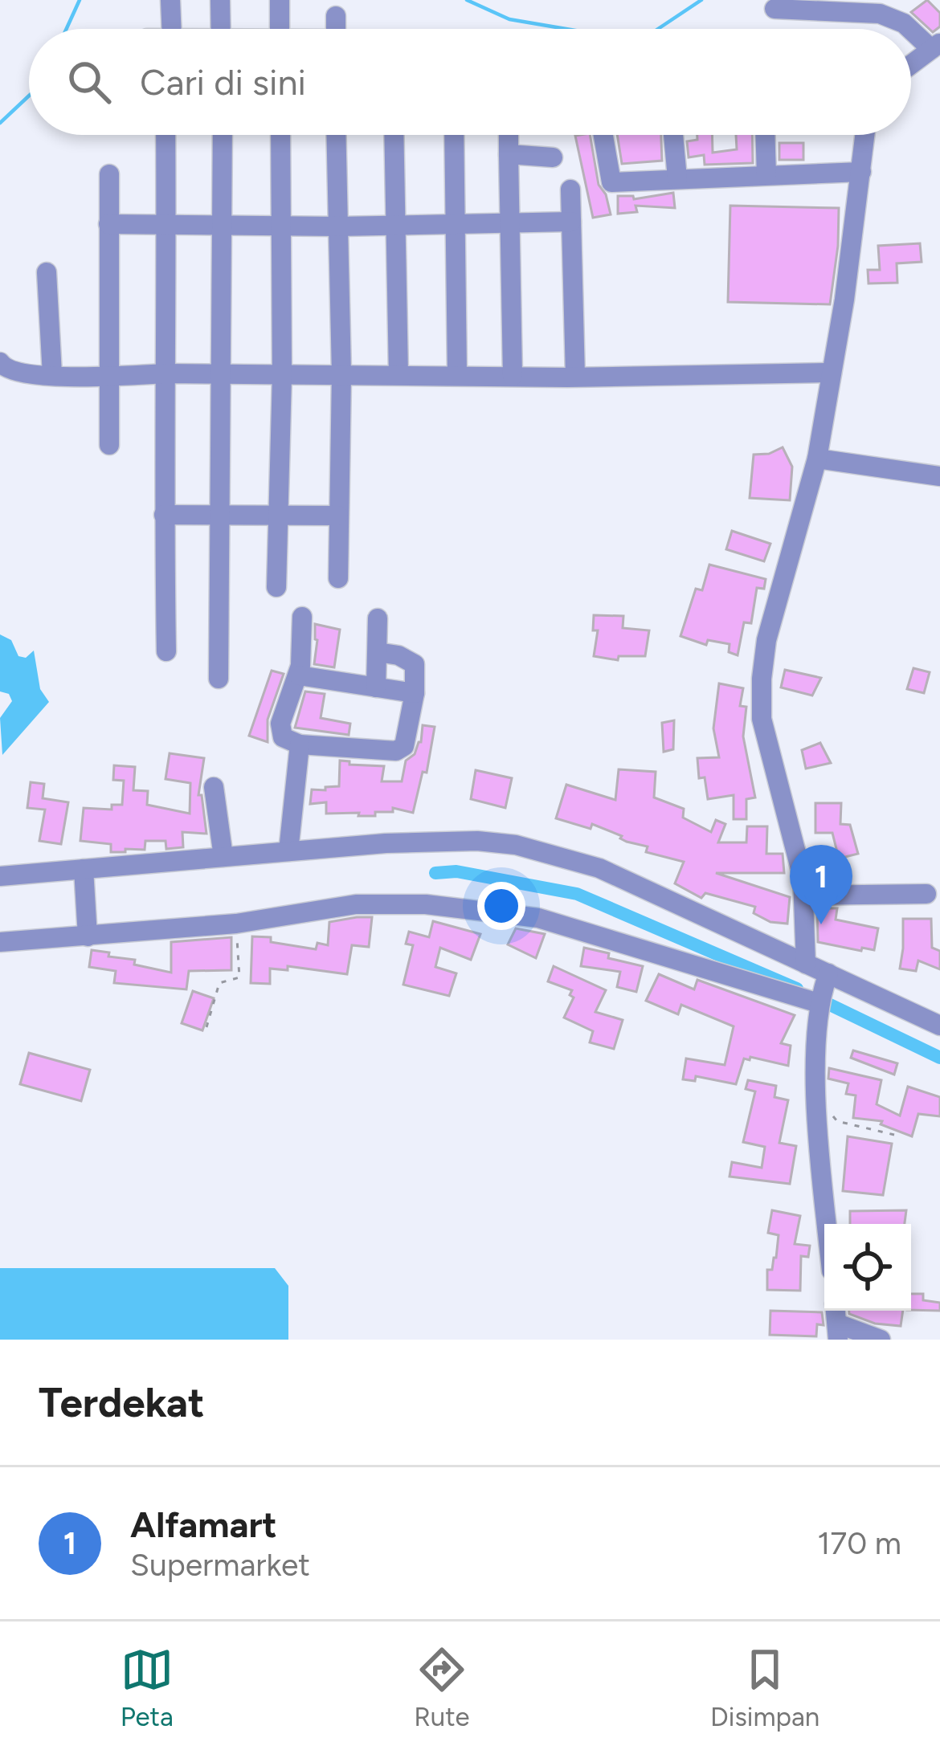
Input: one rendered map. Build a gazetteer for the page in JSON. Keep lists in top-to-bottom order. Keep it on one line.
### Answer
{"page":{"search":"Cari di sini","pins":"1","heading":"Terdekat","list":[{"mark":"1","name":"Alfamart","note":"Supermarket","value":"170 m"}],"nav":["Peta","Rute","Disimpan"]}}
